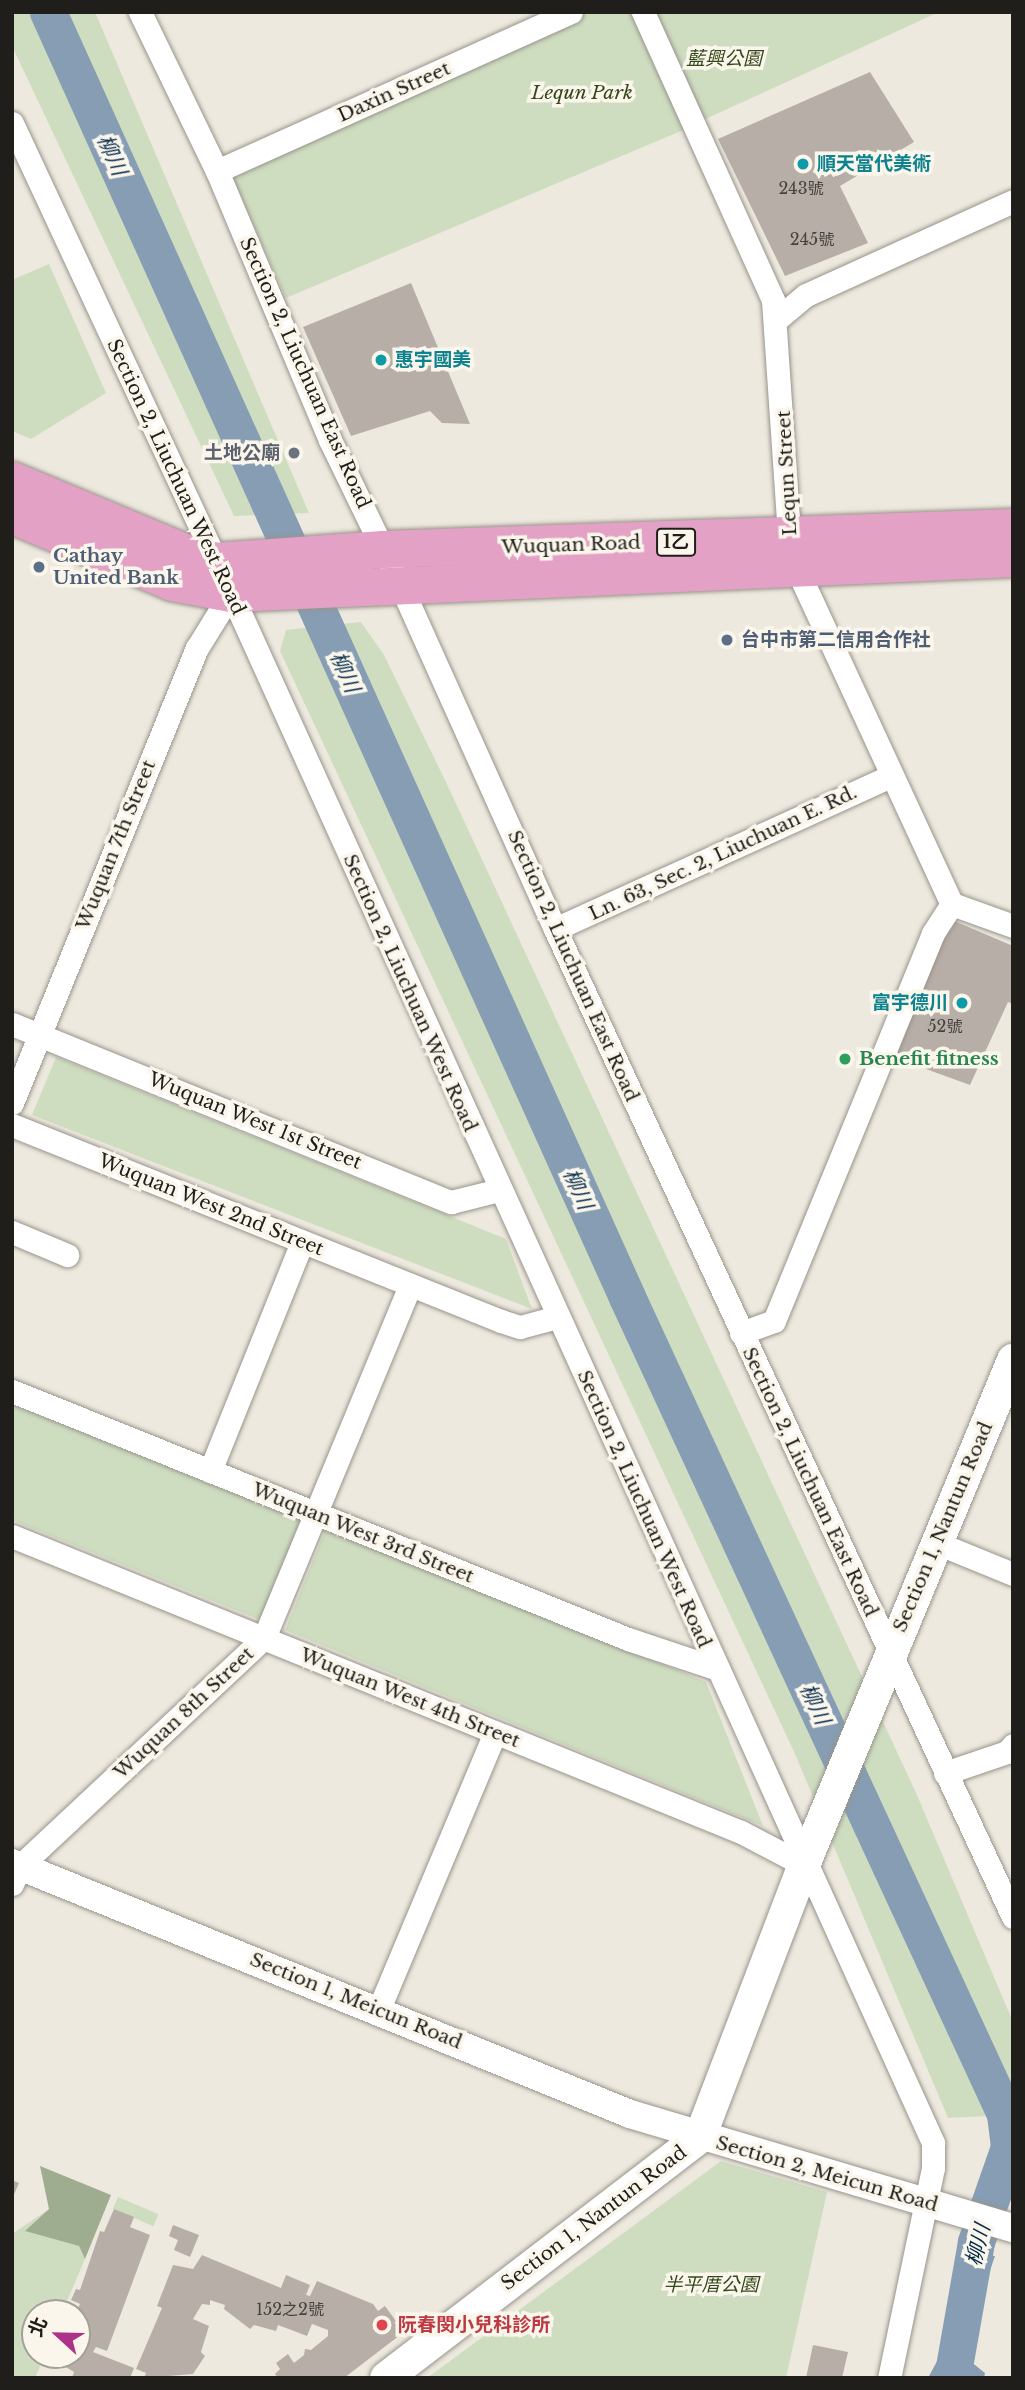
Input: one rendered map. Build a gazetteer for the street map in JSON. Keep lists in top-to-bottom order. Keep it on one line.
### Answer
{"streets":{"main road":["1乙","Wuquan Road","Section 1, Nantun Road"],"street":["Daxin Street","Section 2, Liuchuan East Road","Lequn Street","Section 2, Liuchuan West Road","Wuquan 7th Street","Ln. 63, Sec. 2, Liuchuan E. Rd.","Wuquan West 1st Street","Wuquan West 2nd Street","Wuquan West 3rd Street","Wuquan West 4th Street","Wuquan 8th Street","Section 1, Meicun Road","Section 2, Meicun Road"]},"crossings":[["Daxin Street","Section 2, Liuchuan East Road"],["Section 2, Liuchuan East Road","Wuquan Road"],["Section 2, Liuchuan East Road","Ln. 63, Sec. 2, Liuchuan E. Rd."],["Section 2, Liuchuan East Road","Section 1, Nantun Road"],["Lequn Street","Wuquan Road"],["Lequn Street","Ln. 63, Sec. 2, Liuchuan E. Rd."],["Section 2, Liuchuan West Road","1乙"],["Section 2, Liuchuan West Road","Wuquan Road"],["Section 2, Liuchuan West Road","Wuquan 7th Street"],["Section 2, Liuchuan West Road","Wuquan West 1st Street"],["Section 2, Liuchuan West Road","Wuquan West 2nd Street"],["Section 2, Liuchuan West Road","Section 1, Nantun Road"],["Section 2, Liuchuan West Road","Wuquan West 3rd Street"],["Section 2, Liuchuan West Road","Wuquan West 4th Street"],["Section 2, Liuchuan West Road","Section 2, Meicun Road"],["1乙","Wuquan Road"],["1乙","Wuquan 7th Street"],["Wuquan Road","Wuquan 7th Street"],["Wuquan 7th Street","Wuquan West 1st Street"],["Section 1, Nantun Road","Wuquan West 4th Street"],["Section 1, Nantun Road","Section 1, Meicun Road"],["Section 1, Nantun Road","Section 2, Meicun Road"],["Wuquan West 3rd Street","Wuquan 8th Street"],["Wuquan West 4th Street","Wuquan 8th Street"],["Wuquan 8th Street","Section 1, Meicun Road"],["Section 1, Meicun Road","Section 2, Meicun Road"]],"water":["柳川"],"parks":["藍興公園","Lequn Park","半平厝公園"],"places":["順天當代美術","惠宇國美","土地公廟","Cathay United Bank","台中市第二信用合作社","富宇德川","Benefit fitness","阮春閔小兒科診所"],"house_numbers":["243號","245號","52號","152之2號"],"north":"left"}
